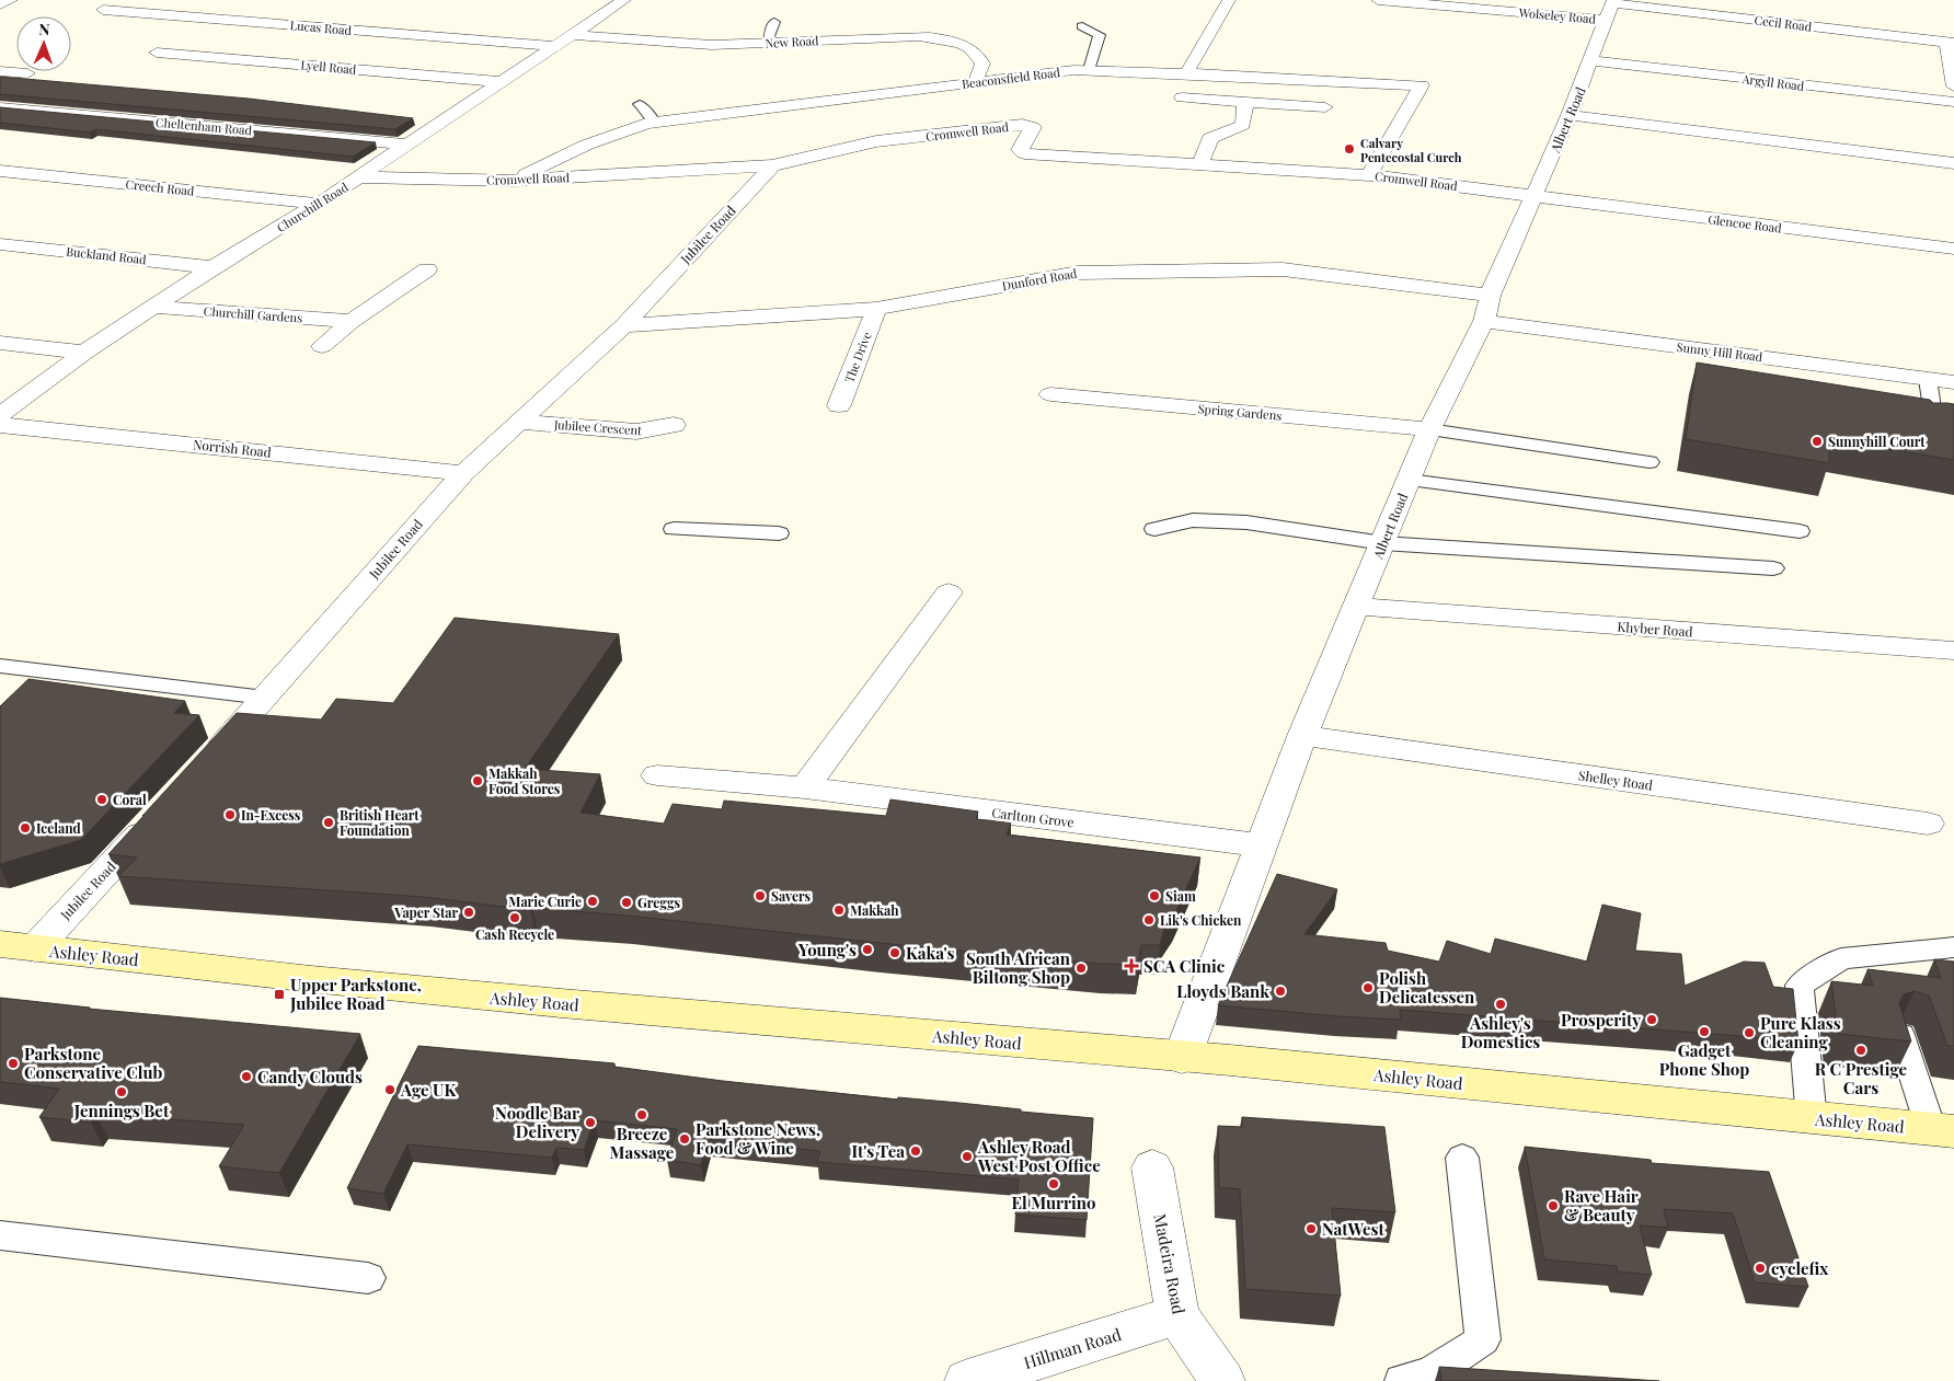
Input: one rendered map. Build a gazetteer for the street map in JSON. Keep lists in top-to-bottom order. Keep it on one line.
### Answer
{"streets":{"main road":["Ashley Road"],"street":["Wolseley Road","Cecil Road","Lucas Road","New Road","Lyell Road","Beaconsfield Road","Argyll Road","Albert Road","Cheltenham Road","Cromwell Road","Creech Road","Churchill Road","Glencoe Road","Jubilee Road","Buckland Road","Dunford Road","Churchill Gardens","Sunny Hill Road","The Drive","Spring Gardens","Jubilee Crescent","Norrish Road","Khyber Road","Shelley Road","Carlton Grove","Madeira Road","Hillman Road"]},"crossings":[["Wolseley Road","Cecil Road"],["Wolseley Road","Albert Road"],["Cecil Road","Albert Road"],["Lucas Road","Churchill Road"],["New Road","Beaconsfield Road"],["New Road","Churchill Road"],["Lyell Road","Churchill Road"],["Beaconsfield Road","Cromwell Road"],["Argyll Road","Albert Road"],["Albert Road","Cromwell Road"],["Albert Road","Glencoe Road"],["Albert Road","Dunford Road"],["Albert Road","Sunny Hill Road"],["Albert Road","Spring Gardens"],["Albert Road","Khyber Road"],["Albert Road","Shelley Road"],["Albert Road","Carlton Grove"],["Albert Road","Ashley Road"],["Cheltenham Road","Churchill Road"],["Cromwell Road","Churchill Road"],["Cromwell Road","Glencoe Road"],["Cromwell Road","Jubilee Road"],["Creech Road","Churchill Road"],["Churchill Road","Buckland Road"],["Churchill Road","Churchill Gardens"],["Jubilee Road","Dunford Road"],["Jubilee Road","Jubilee Crescent"],["Jubilee Road","Norrish Road"],["Jubilee Road","Ashley Road"],["Dunford Road","The Drive"],["Madeira Road","Hillman Road"]],"places":{"other":["Calvary Pentecostal Curch","Sunnyhill Court","Makkah Food Stores","Coral","In-Excess","British Heart Foundation","Iceland","Savers","Siam","Marie Curie","Greggs","Makkah","Vaper Star","Cash Recycle","Lik's Chicken","Young's","Kaka's","South African Biltong Shop","Polish Delicatessen","Lloyds Bank","Ashley's Domestics","Prosperity","Gadget Phone Shop","Pure Klass Cleaning","R C Prestige Cars","Parkstone Conservative Club","Candy Clouds","Age UK","Jennings Bet","Breeze Massage","Noodle Bar Delivery","Parkstone News, Food & Wine","It's Tea","Ashley Road West Post Office","El Murrino","Rave Hair & Beauty","NatWest","cyclefix"],"health":["SCA Clinic"],"transit":["Upper Parkstone, Jubilee Road"]},"north":"top"}
